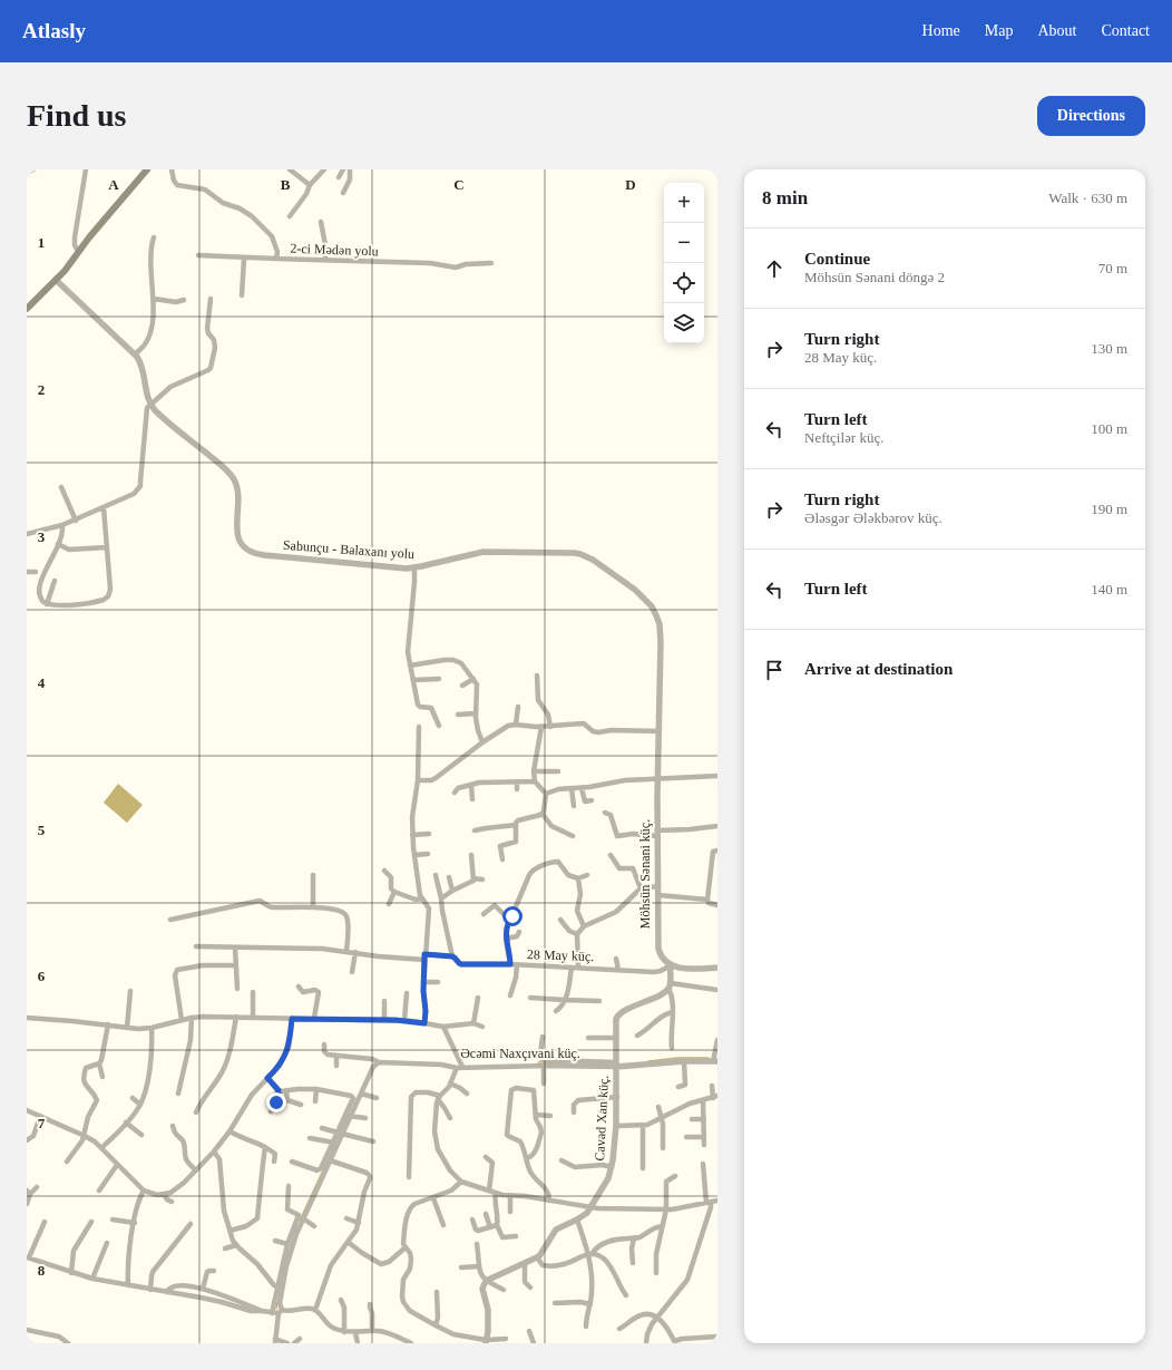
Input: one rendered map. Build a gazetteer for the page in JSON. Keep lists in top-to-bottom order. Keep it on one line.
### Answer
{"streets":{"street":["2-ci Mədən yolu","Sabunçu - Balaxanı yolu","Möhsün Sənani küç.","28 May küç.","Əcəmi Naxçıvani küç.","Cavad Xan küç."]},"crossings":[["Sabunçu - Balaxanı yolu","Möhsün Sənani küç."],["Möhsün Sənani küç.","28 May küç."],["Əcəmi Naxçıvani küç.","Cavad Xan küç."]],"page":{"header":"Atlasly","nav":["Home","Map","About","Contact"],"buttons":"Directions","title":"Find us","heading":["8 min","Walk · 630 m"],"map_buttons":["+","−"],"list":[["Continue","Möhsün Sənani döngə 2","70 m"],["Turn right","28 May küç.","130 m"],["Turn left","Neftçilər küç.","100 m"],["Turn right","Ələsgər Ələkbərov küç.","190 m"],["Turn left","140 m"],"Arrive at destination"]},"grid":{"columns":["A","B","C","D"],"rows":["1","2","3","4","5","6","7","8"]}}
